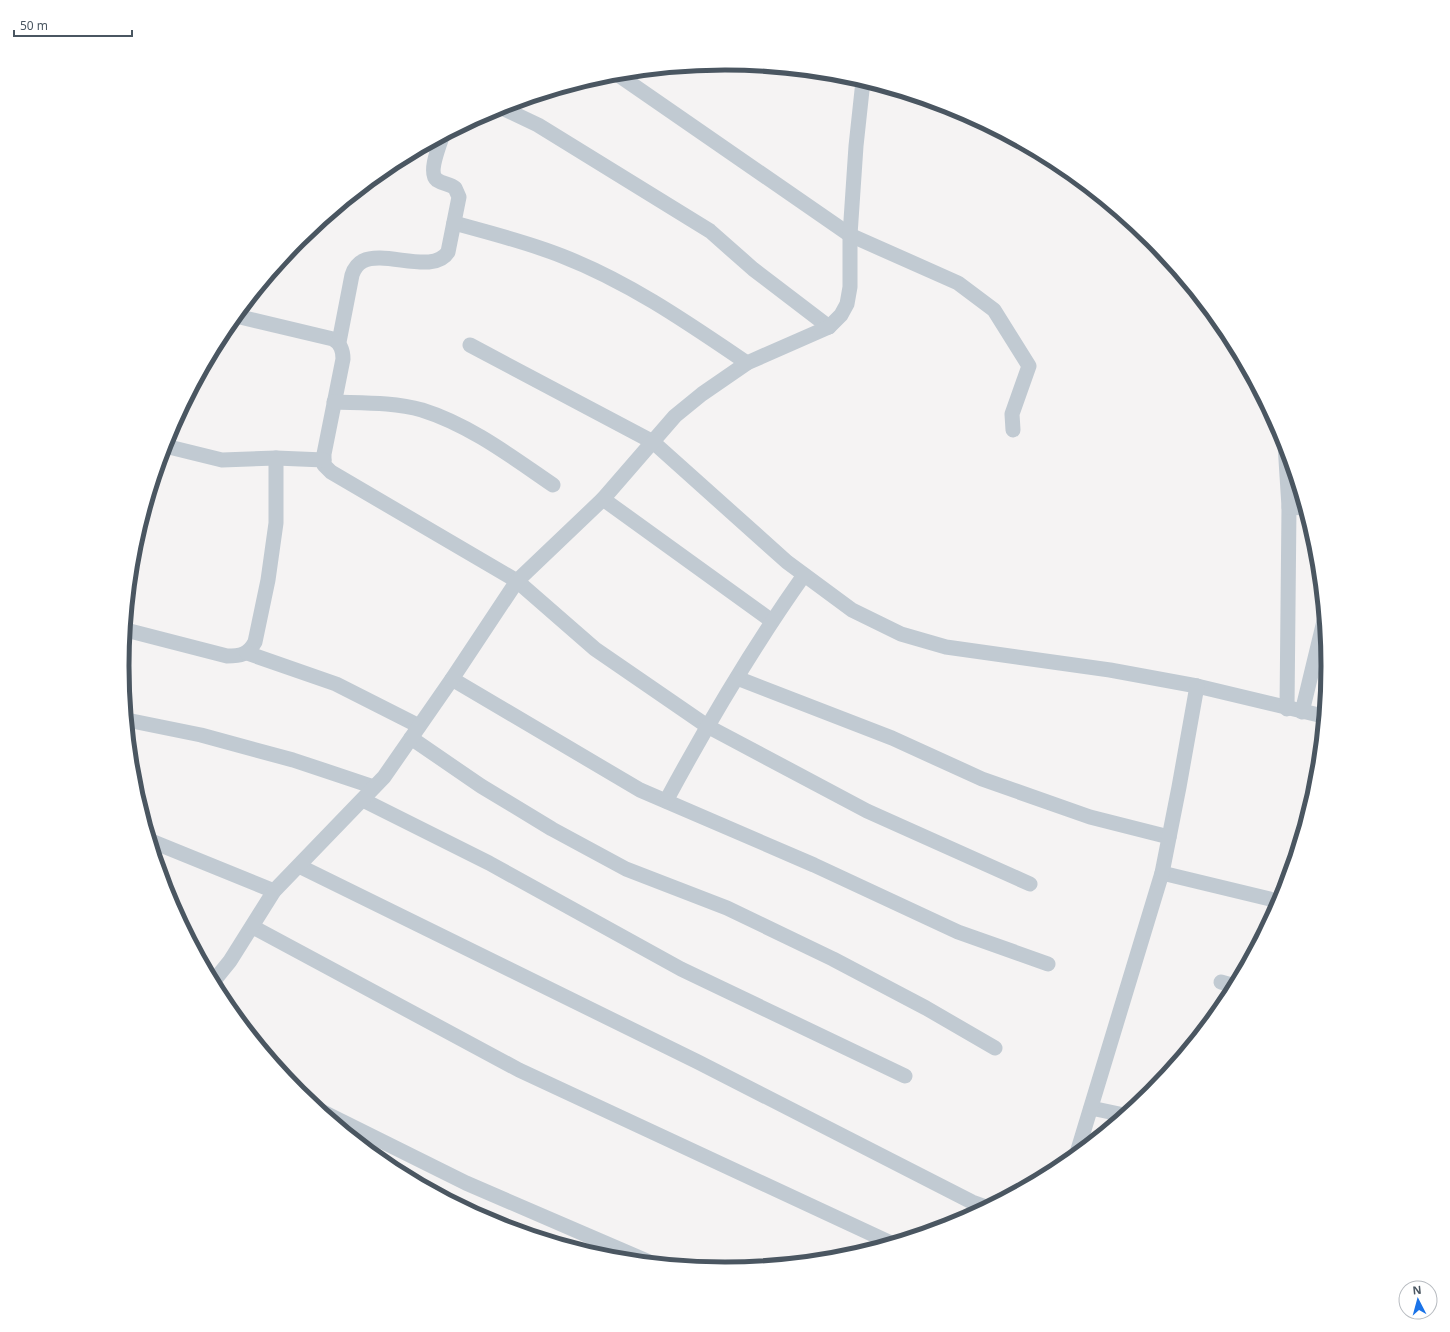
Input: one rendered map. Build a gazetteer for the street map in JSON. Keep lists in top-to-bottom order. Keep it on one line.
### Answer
{"scale_bar":"50 m","north":"top"}
